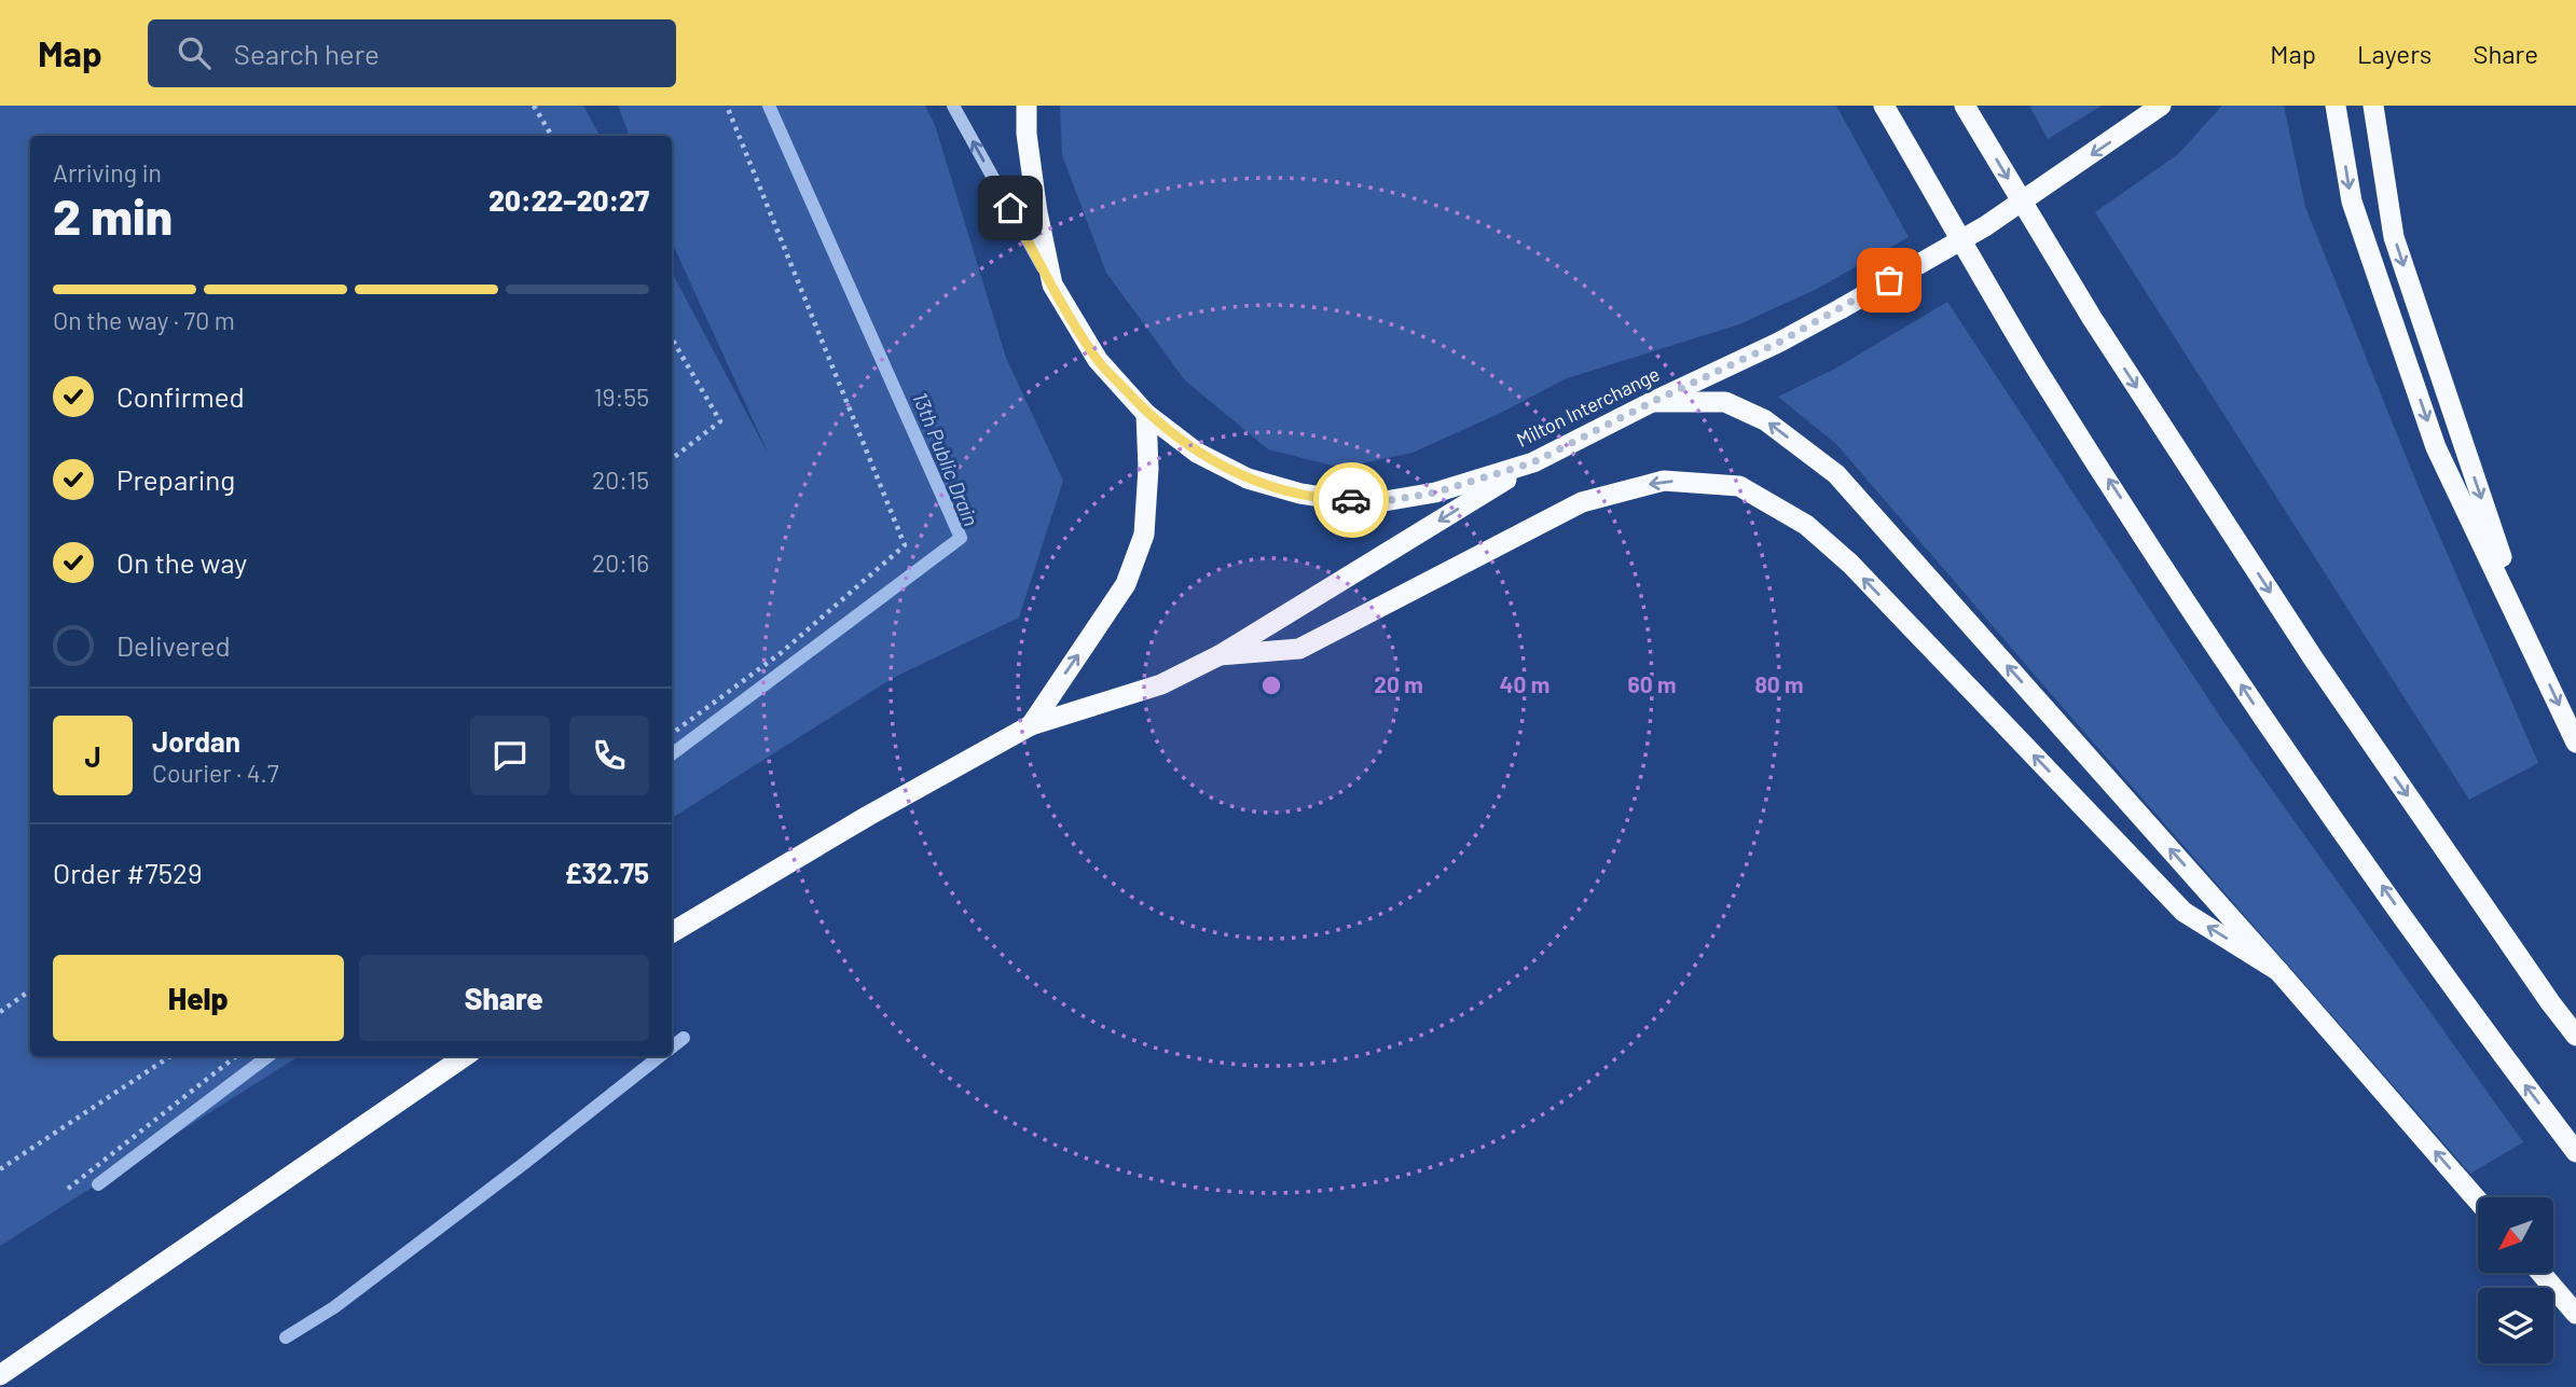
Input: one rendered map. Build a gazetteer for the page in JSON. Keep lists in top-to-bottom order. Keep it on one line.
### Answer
{"streets":{"highway":["Milton Interchange"]},"one_way":["Milton Interchange"],"water":["13th Public Drain"],"north":"bottom left","page":{"header":"Map","search":"Search here","nav":["Map","Layers","Share"],"heading":["2 min","Arriving in","20:22–20:27"],"panel":["Jordan","Courier · 4.7","Order #7529","£32.75"],"bar":"On the way · 70 m","list":[["Confirmed","19:55"],["Preparing","20:15"],["On the way","20:16"],"Delivered"],"round":"J","buttons":["Help","Share"]},"rings":["20 m","40 m","60 m","80 m"]}
